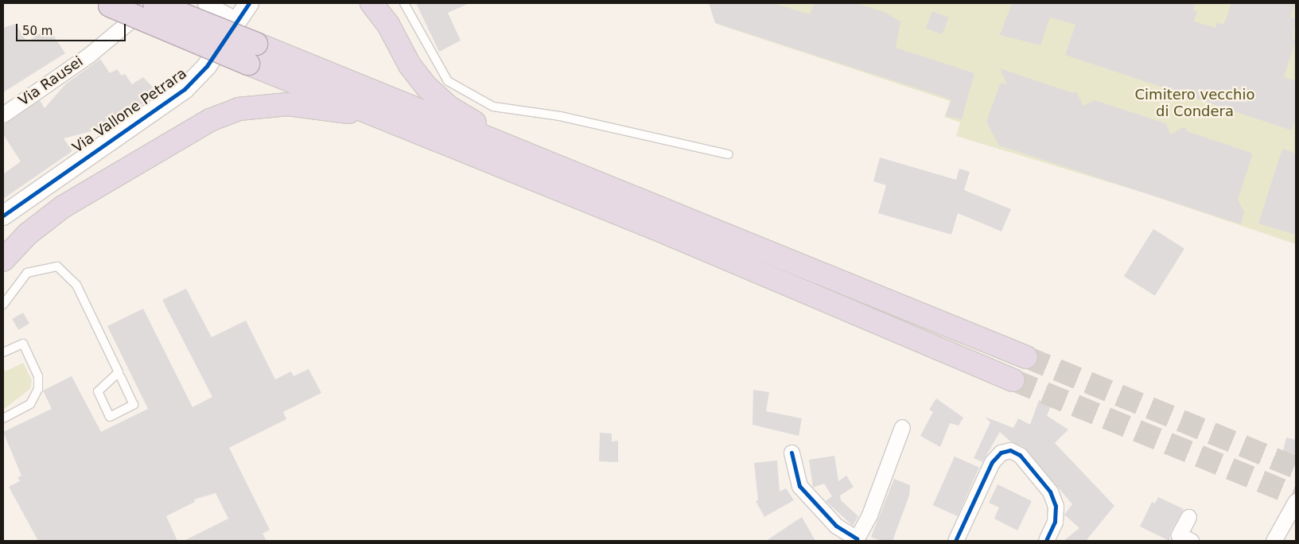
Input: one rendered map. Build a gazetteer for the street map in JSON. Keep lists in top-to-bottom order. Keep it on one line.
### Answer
{"streets":{"street":["Via Rausei","Via Vallone Petrara"]},"parks":["Cimitero vecchio di Condera"],"scale_bar":"50 m"}
